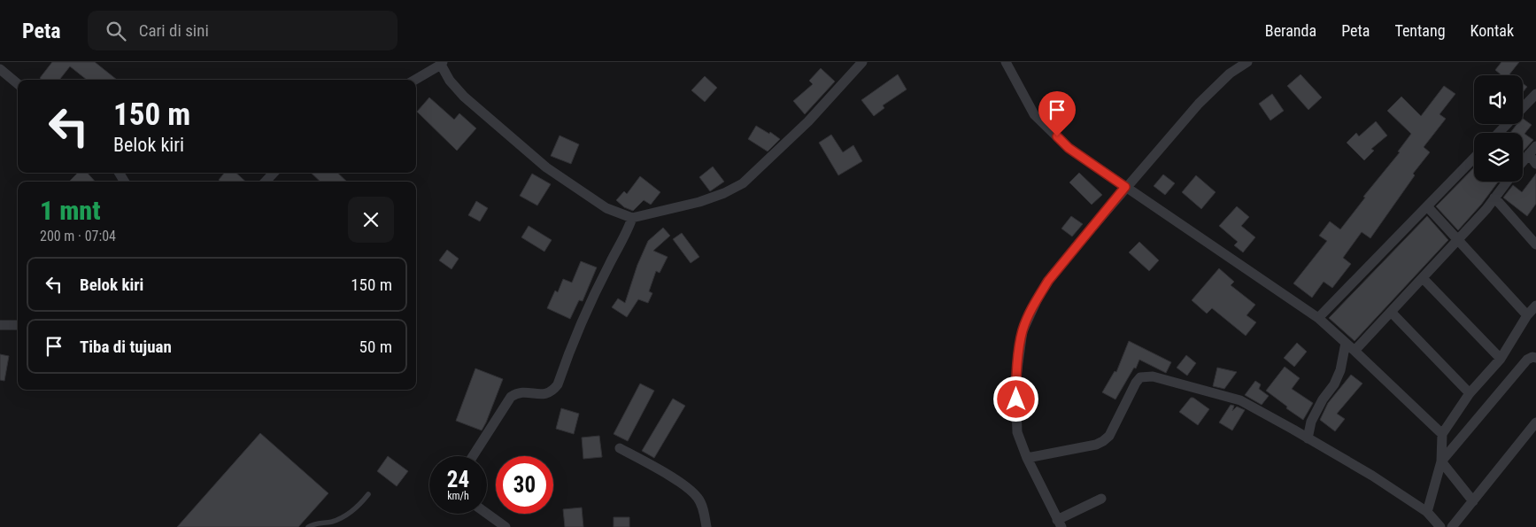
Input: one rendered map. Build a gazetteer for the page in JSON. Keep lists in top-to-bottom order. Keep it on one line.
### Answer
{"page":{"header":"Peta","search":"Cari di sini","nav":["Beranda","Peta","Tentang","Kontak"],"turn":["150 m","Belok kiri"],"heading":["1 mnt","200 m · 07:04"],"list":[{"name":"Belok kiri","value":"150 m"},{"name":"Tiba di tujuan","value":"50 m"}],"speed":"24 km/h","limit":"30"}}
